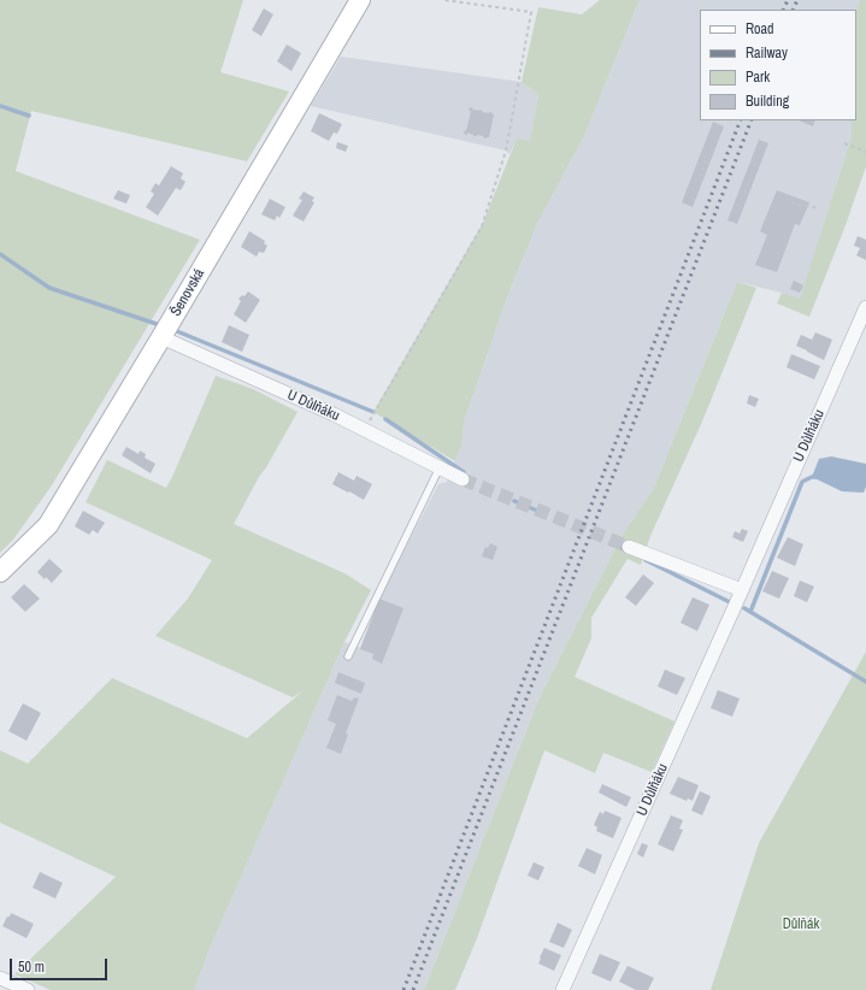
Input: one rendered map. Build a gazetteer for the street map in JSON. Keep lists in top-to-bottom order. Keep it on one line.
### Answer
{"streets":{"street":["Šenovská","U Důlňáku"]},"crossings":[["Šenovská","U Důlňáku"]],"parks":["Důlňák"],"legend":["Road","Railway","Park","Building"],"scale_bar":"50 m"}
